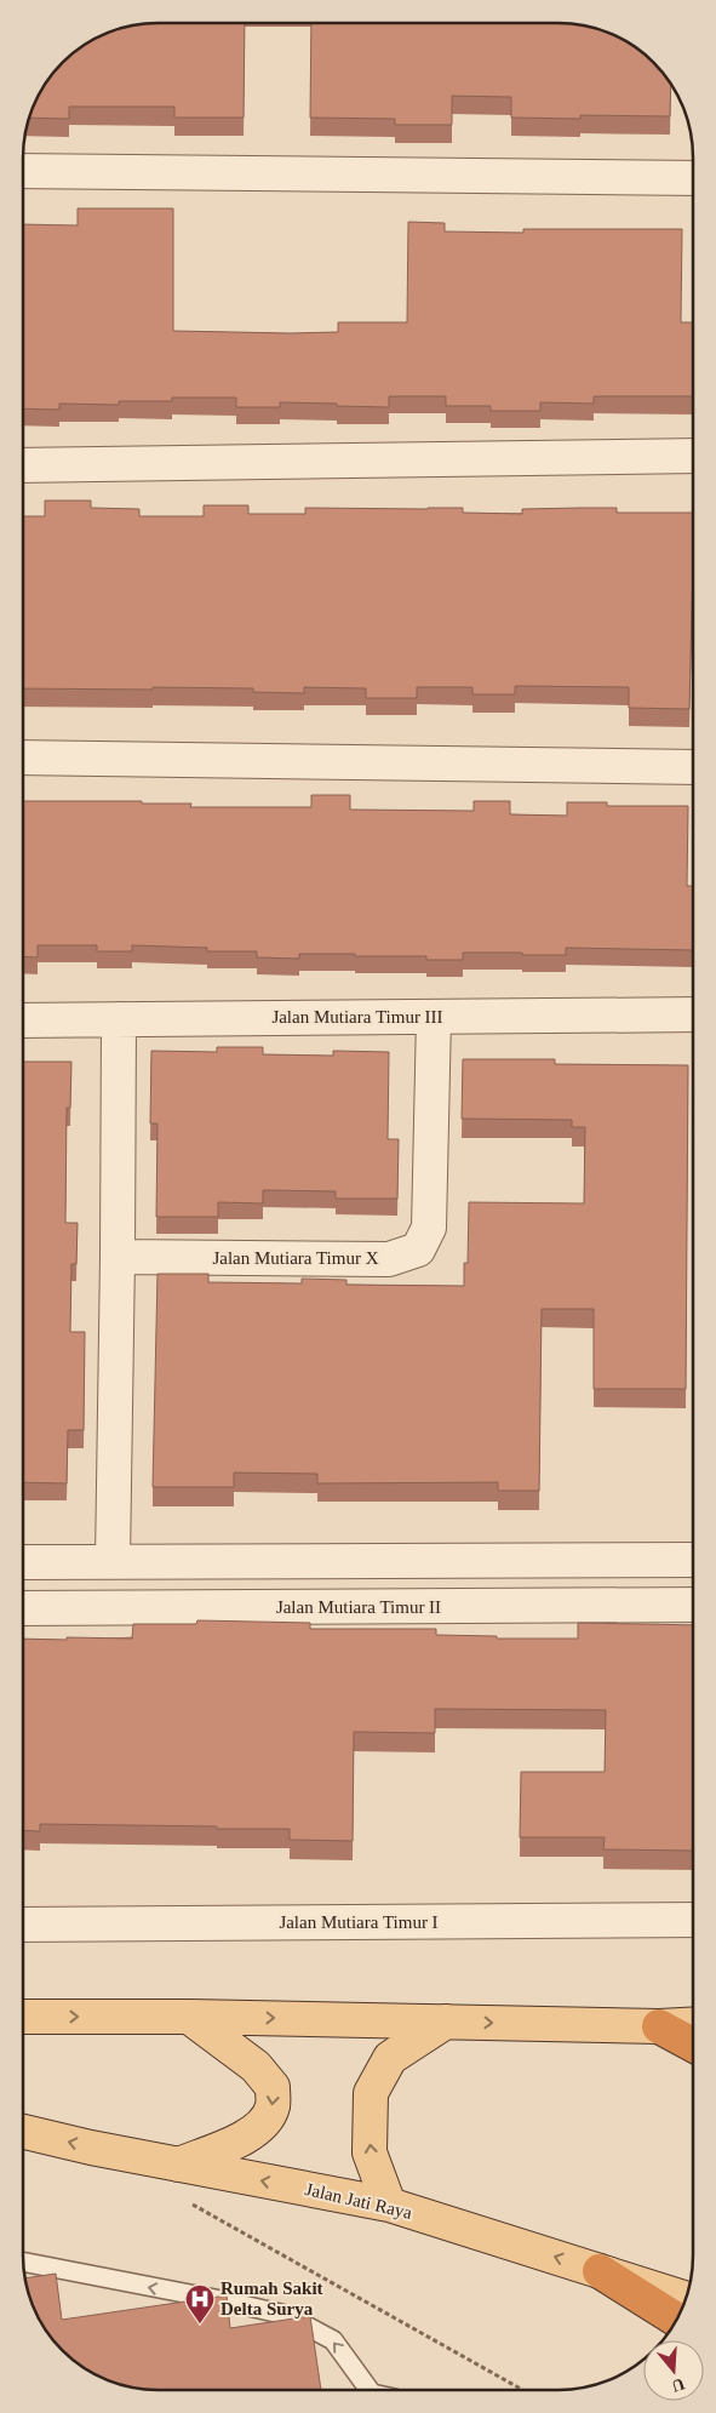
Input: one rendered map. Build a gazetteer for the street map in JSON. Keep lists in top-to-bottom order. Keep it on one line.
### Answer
{"streets":{"main road":["Jalan Jati Raya"],"street":["Jalan Mutiara Timur III","Jalan Mutiara Timur X","Jalan Mutiara Timur II","Jalan Mutiara Timur I"]},"crossings":[["Jalan Mutiara Timur III","Jalan Mutiara Timur X"]],"places":{"hospital":["Rumah Sakit Delta Surya"]},"north":"bottom"}
